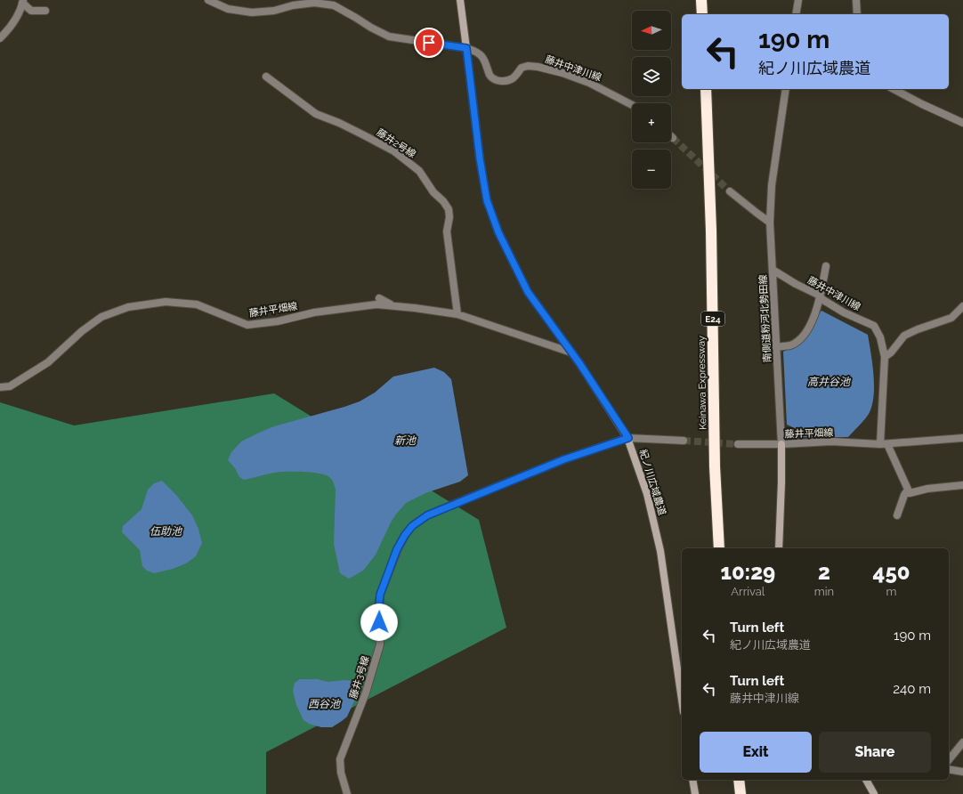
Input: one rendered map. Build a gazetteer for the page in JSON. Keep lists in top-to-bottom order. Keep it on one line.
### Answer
{"streets":{"highway":["E24","Keinawa Expressway"],"street":["藤井中津川線","藤井2号線","藤井平畑線","南側道粉河北勢田線","紀ノ川広域農道","藤井3号線"]},"crossings":[["藤井中津川線","藤井平畑線"],["藤井中津川線","南側道粉河北勢田線"],["藤井中津川線","紀ノ川広域農道"],["藤井2号線","藤井平畑線"],["藤井平畑線","南側道粉河北勢田線"],["藤井平畑線","紀ノ川広域農道"],["紀ノ川広域農道","藤井3号線"]],"water":["高井谷池","新池","伍助池","西谷池"],"north":"left","page":{"map_buttons":["+","−"],"turn":["190 m","紀ノ川広域農道"],"eta":["10:29","Arrival","2","min","450","m"],"list":[{"name":"Turn left","note":"紀ノ川広域農道","value":"190 m"},{"name":"Turn left","note":"藤井中津川線","value":"240 m"}],"buttons":["Exit","Share"]}}
